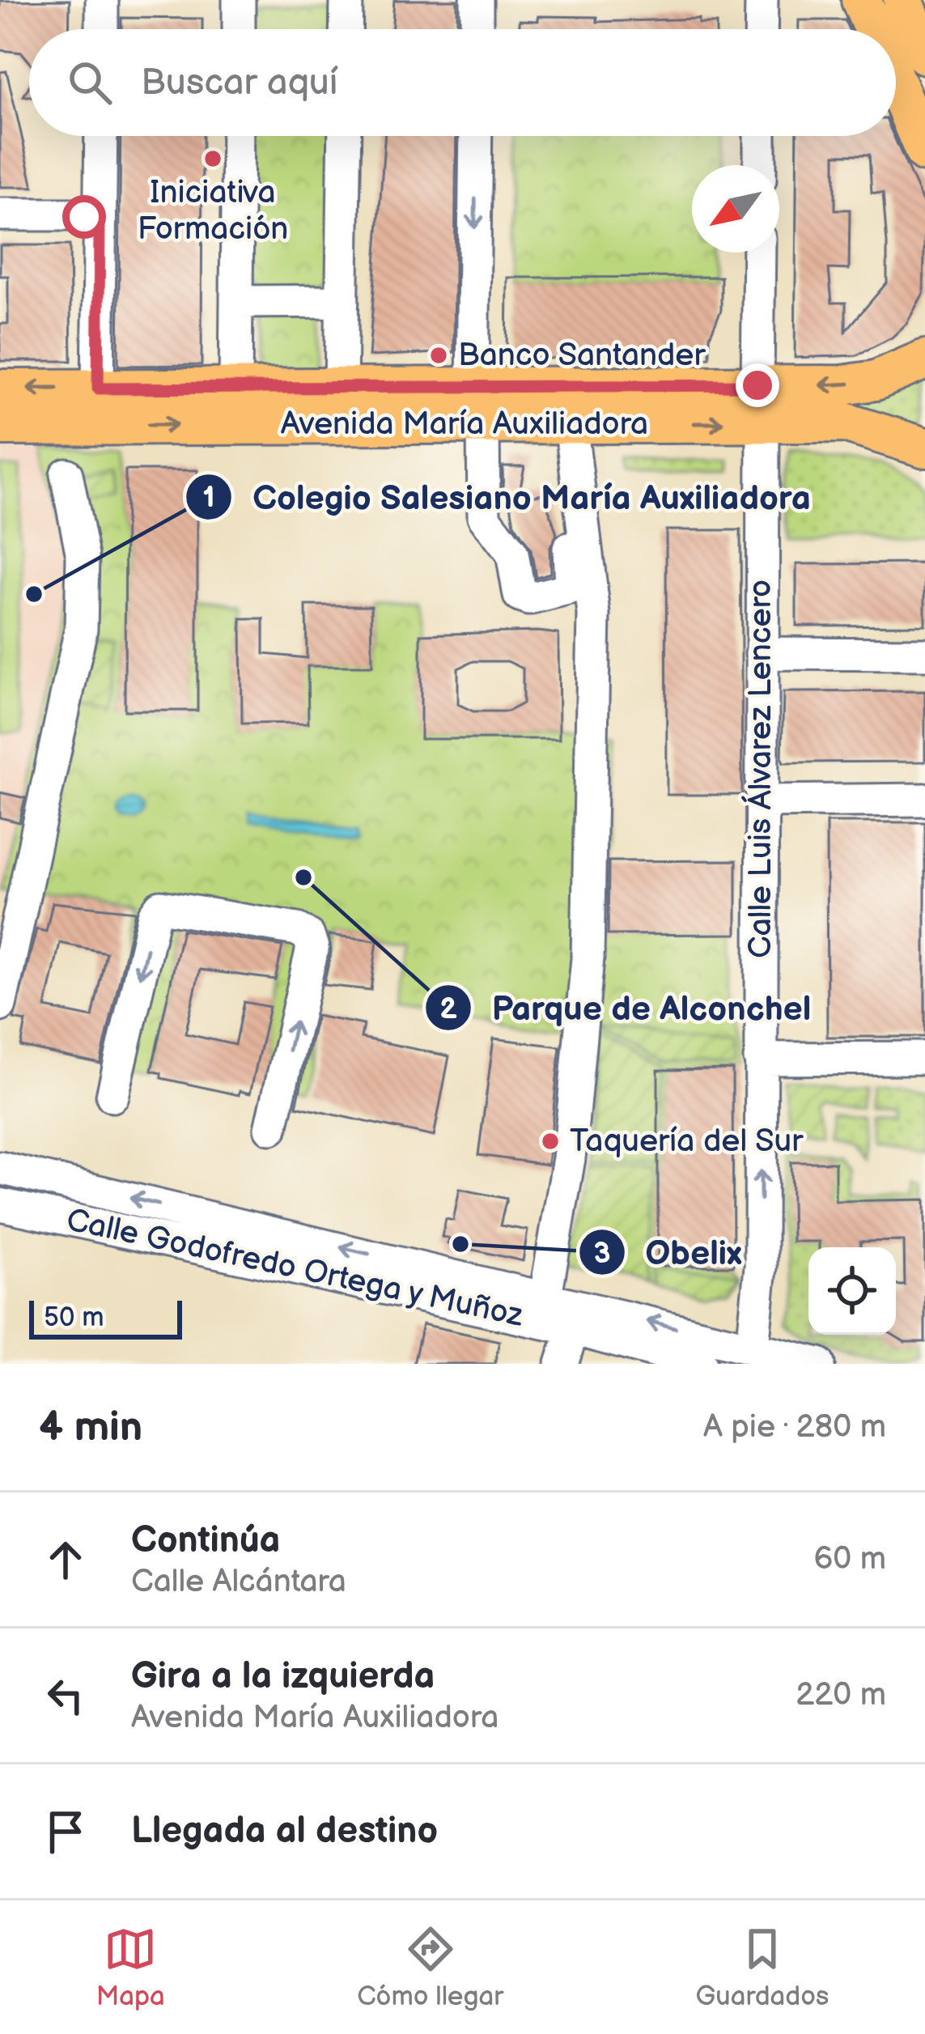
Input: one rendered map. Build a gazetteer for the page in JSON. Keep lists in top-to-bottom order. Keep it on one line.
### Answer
{"streets":{"main road":["Avenida María Auxiliadora"],"street":["Calle Luis Álvarez Lencero","Calle Godofredo Ortega y Muñoz"]},"crossings":[["Avenida María Auxiliadora","Calle Luis Álvarez Lencero"],["Calle Luis Álvarez Lencero","Calle Godofredo Ortega y Muñoz"]],"places":["Iniciativa Formación","Banco Santander","Colegio Salesiano María Auxiliadora","Parque de Alconchel","Taquería del Sur","Obelix"],"scale_bar":"50 m","north":"bottom left","page":{"search":"Buscar aquí","scale":"50 m","heading":["4 min","A pie · 280 m"],"list":[["Continúa","Calle Alcántara","60 m"],["Gira a la izquierda","Avenida María Auxiliadora","220 m"],"Llegada al destino"],"nav":["Mapa","Cómo llegar","Guardados"]}}
